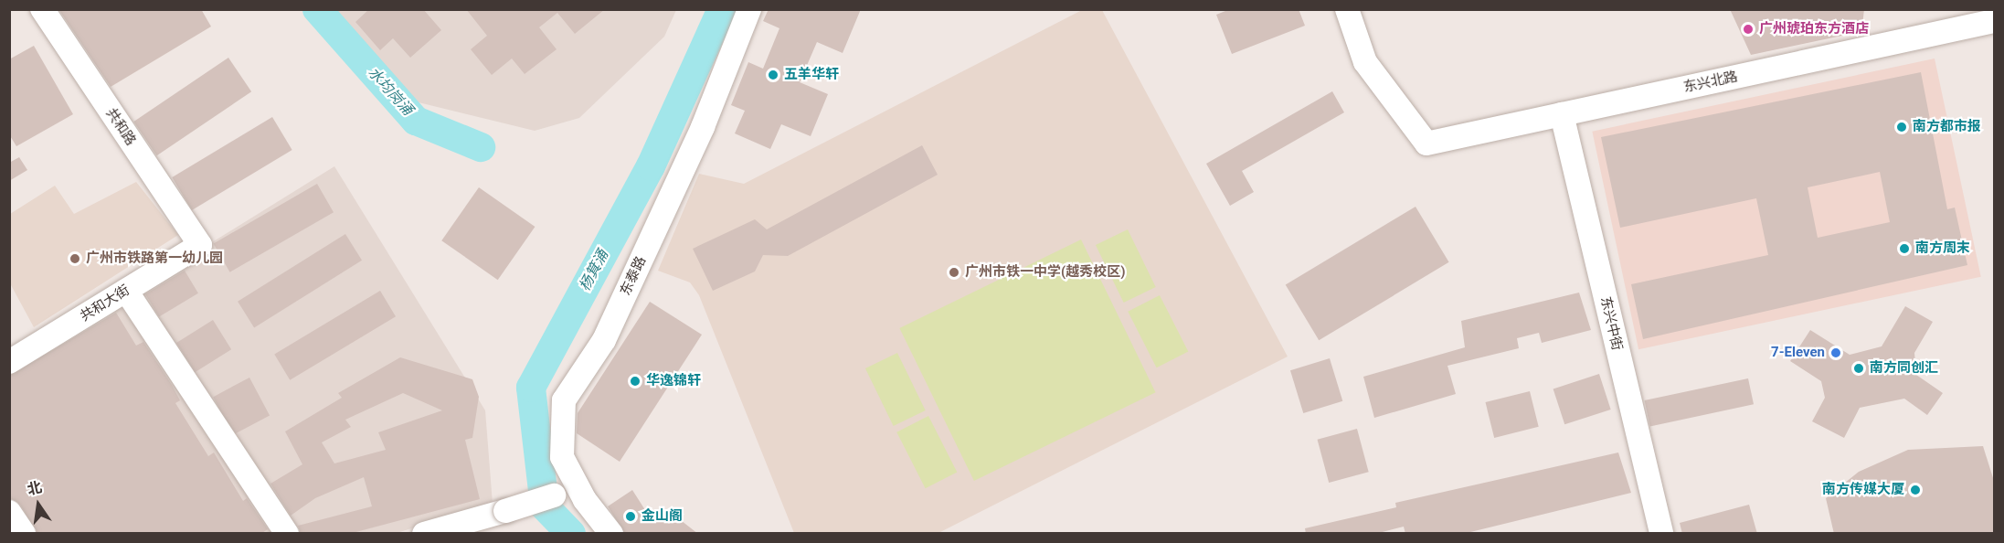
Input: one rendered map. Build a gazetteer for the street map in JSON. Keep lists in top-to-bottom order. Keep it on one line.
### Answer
{"streets":{"street":["东兴北路","共和路","东泰路","共和大街","东兴中街"]},"crossings":[["东兴北路","东兴中街"],["共和路","共和大街"]],"water":["水均岗涌","杨箕涌"],"places":["广州琥珀东方酒店","五羊华轩","南方都市报","南方周末","广州市铁路第一幼儿园","广州市铁一中学(越秀校区)","7-Eleven","南方同创汇","华逸锦轩","南方传媒大厦","金山阁"],"north":"top"}
